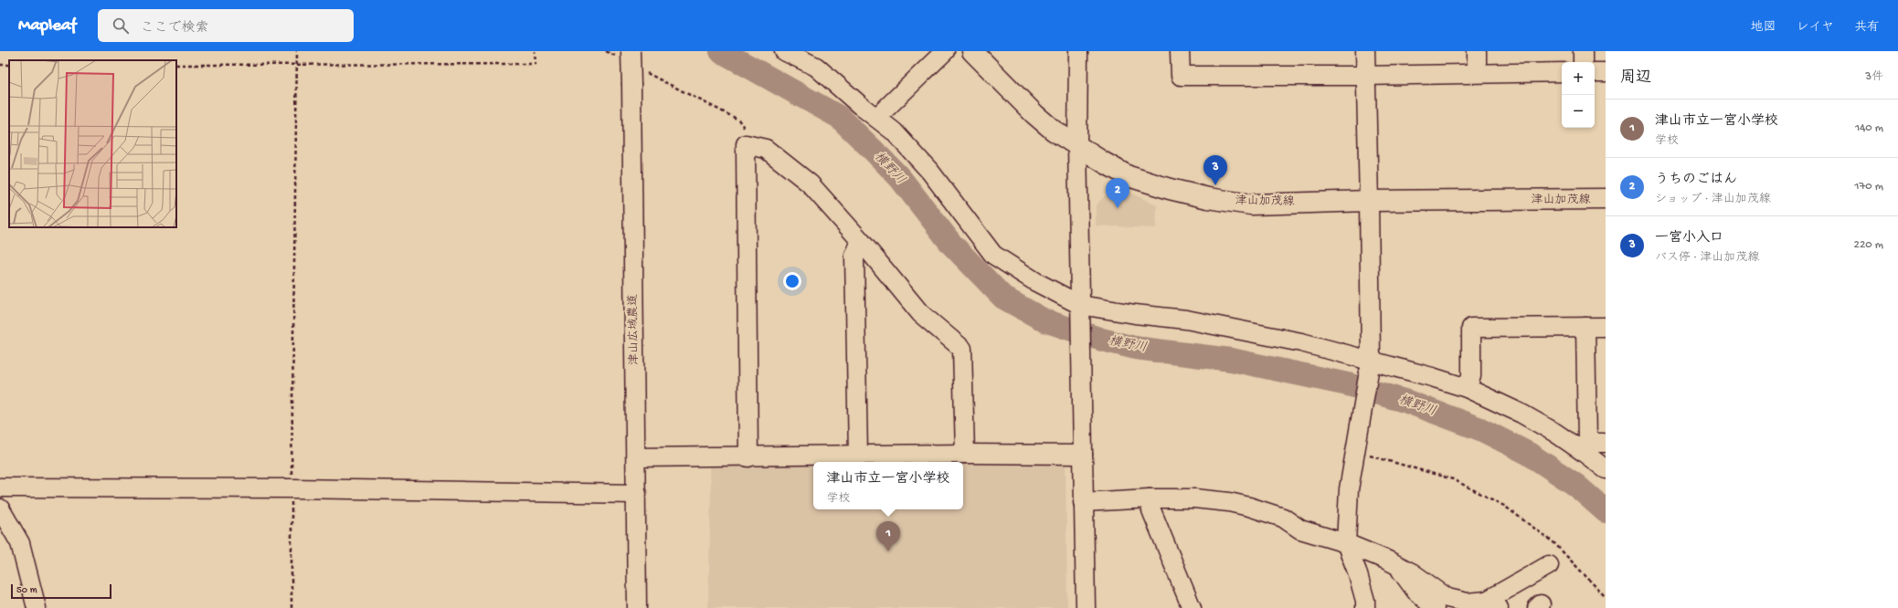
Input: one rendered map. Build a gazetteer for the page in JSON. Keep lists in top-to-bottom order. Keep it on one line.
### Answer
{"streets":{"main road":["津山加茂線"],"street":["津山広域農道"]},"water":["横野川"],"scale_bar":"50 m","page":{"header":"Mapleaf","search":"ここで検索","nav":["地図","レイヤ","共有"],"heading":["周辺","3件"],"map_buttons":["+","−"],"list":[{"mark":"1","name":"津山市立一宮小学校","note":"学校","value":"140 m"},{"mark":"2","name":"うちのごはん","note":"ショップ · 津山加茂線","value":"170 m"},{"mark":"3","name":"一宮小入口","note":"バス停 · 津山加茂線","value":"220 m"}],"pins":["3","2","1"],"popup":["津山市立一宮小学校","学校"],"scale":"50 m"}}
